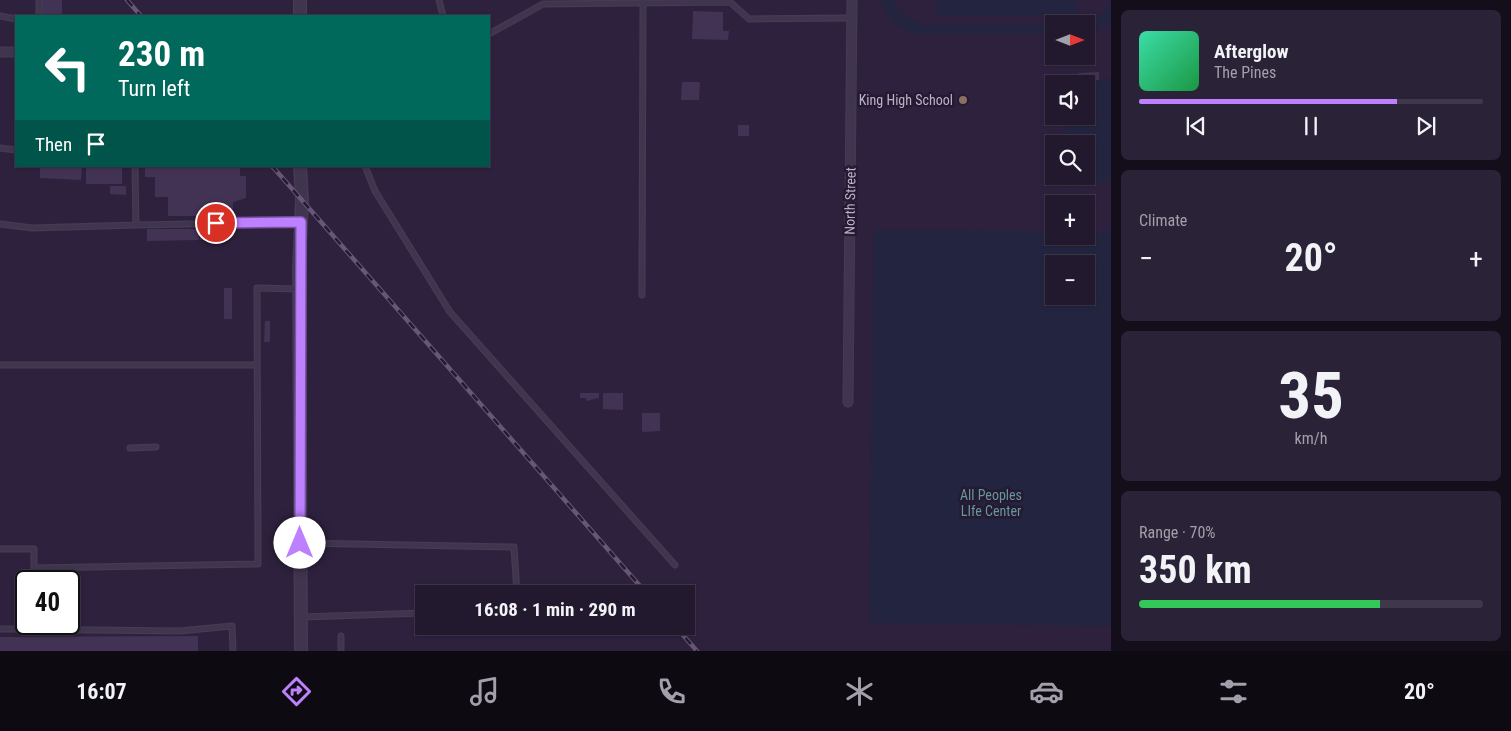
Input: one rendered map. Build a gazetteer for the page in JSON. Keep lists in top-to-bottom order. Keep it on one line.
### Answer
{"streets":{"street":["North Street"]},"parks":["All Peoples LIfe Center"],"places":["King High School"],"north":"right","page":{"map_buttons":["+","−"],"turn":["230 m","Turn left"],"song":["Afterglow","The Pines"],"then":"Then","tile":["Climate",["35","km/h"],["Range · 70%","350 km"]],"heat":["−","20°","+"],"limit":"40","trip":"16:08 · 1 min · 290 m","tabs":["16:07","20°"]}}
